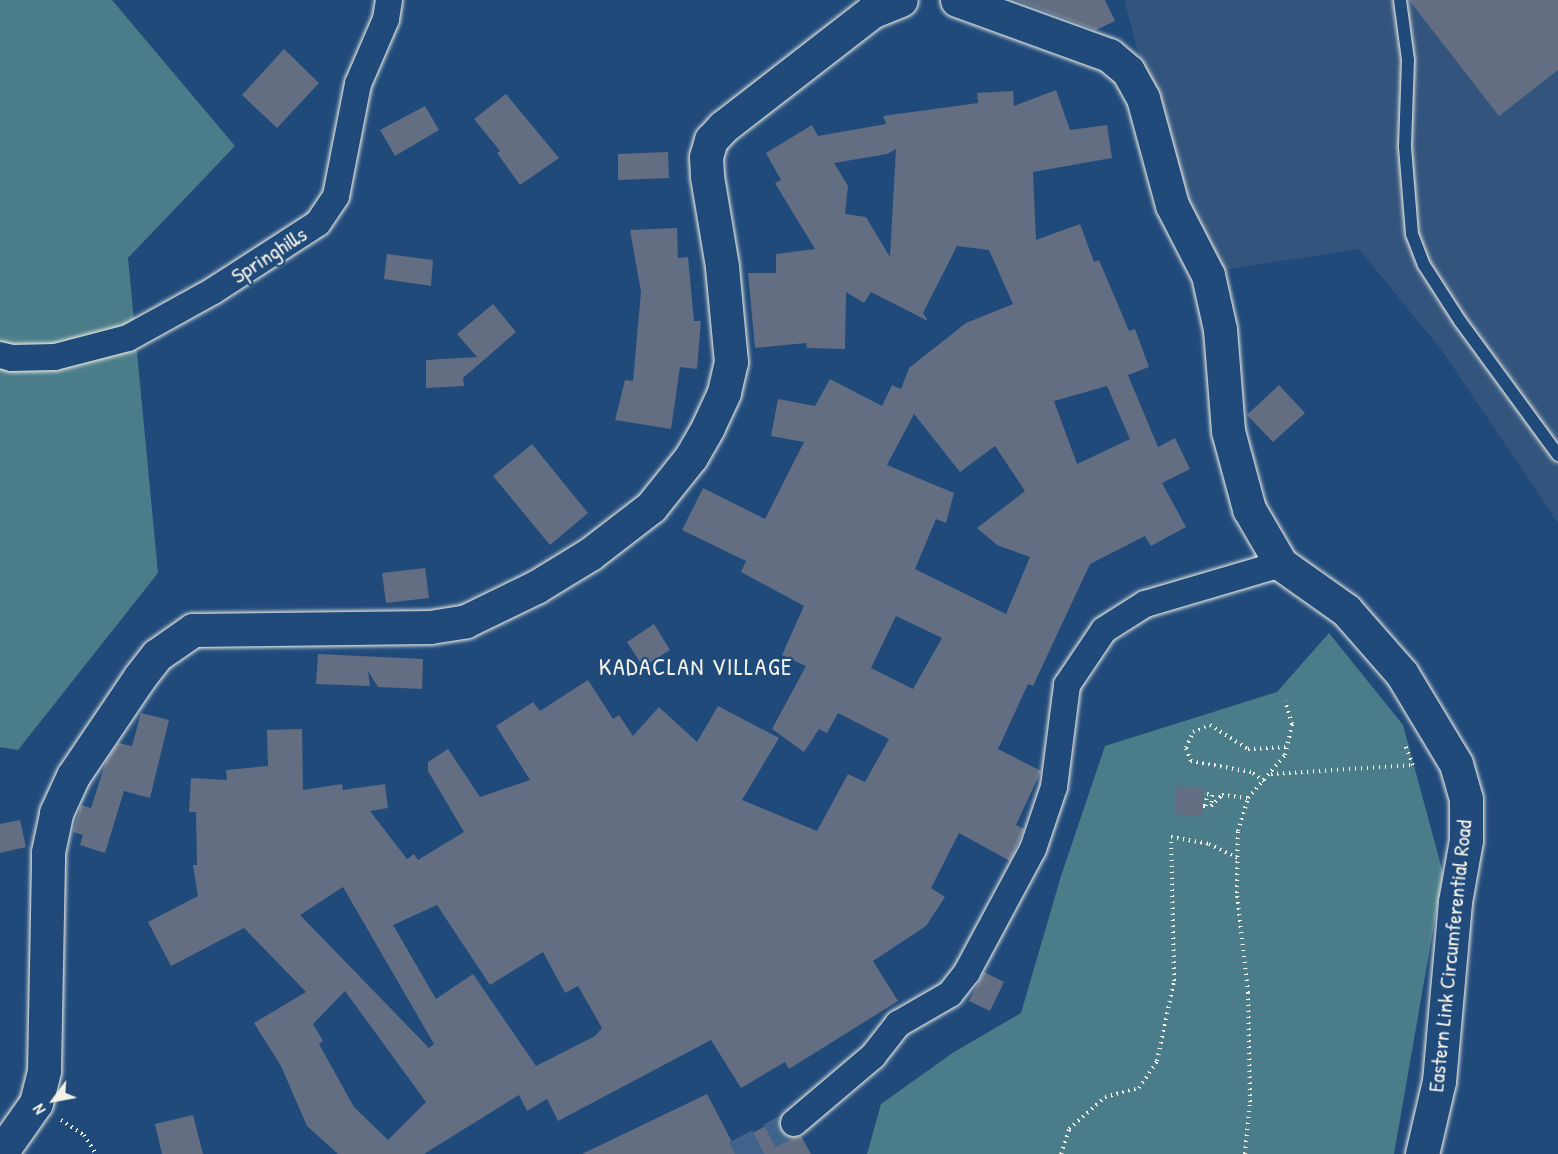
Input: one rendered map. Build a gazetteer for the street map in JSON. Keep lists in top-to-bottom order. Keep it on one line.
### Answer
{"streets":{"main road":["Eastern Link Circumferential Road"],"street":["Springhills"]},"districts":["KADACLAN VILLAGE"],"north":"bottom left"}
